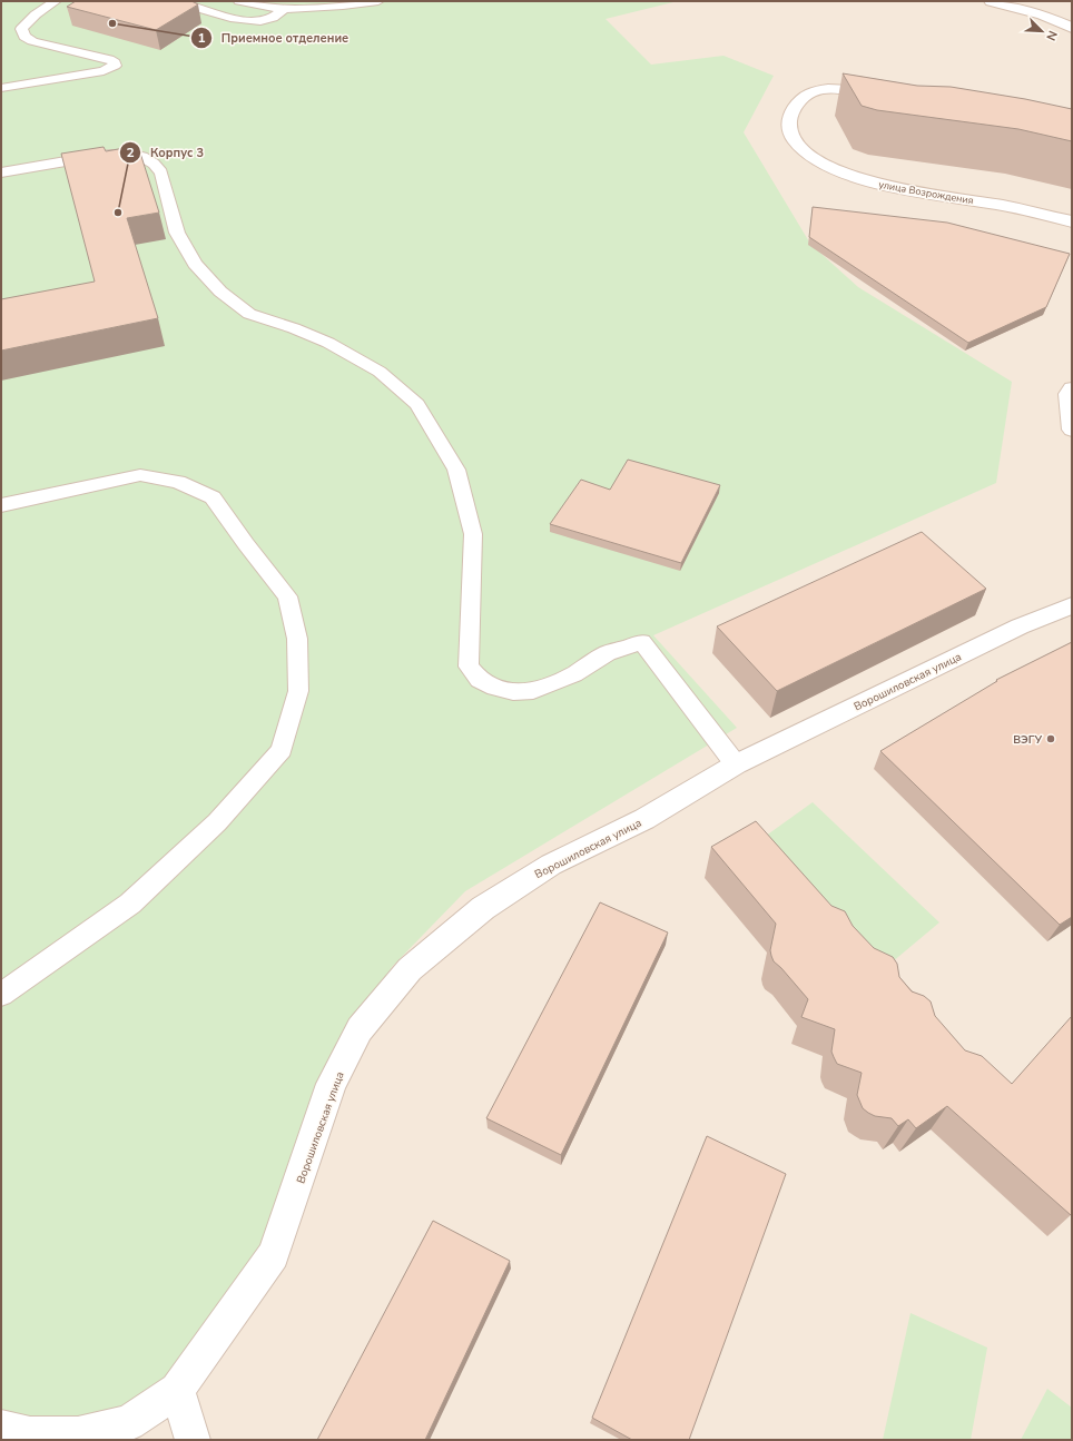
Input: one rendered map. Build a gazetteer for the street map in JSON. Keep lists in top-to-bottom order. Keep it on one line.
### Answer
{"streets":{"street":["улица Возрождения","Ворошиловская улица"]},"places":["Приемное отделение","Корпус 3","ВЭГУ"],"north":"bottom right"}
